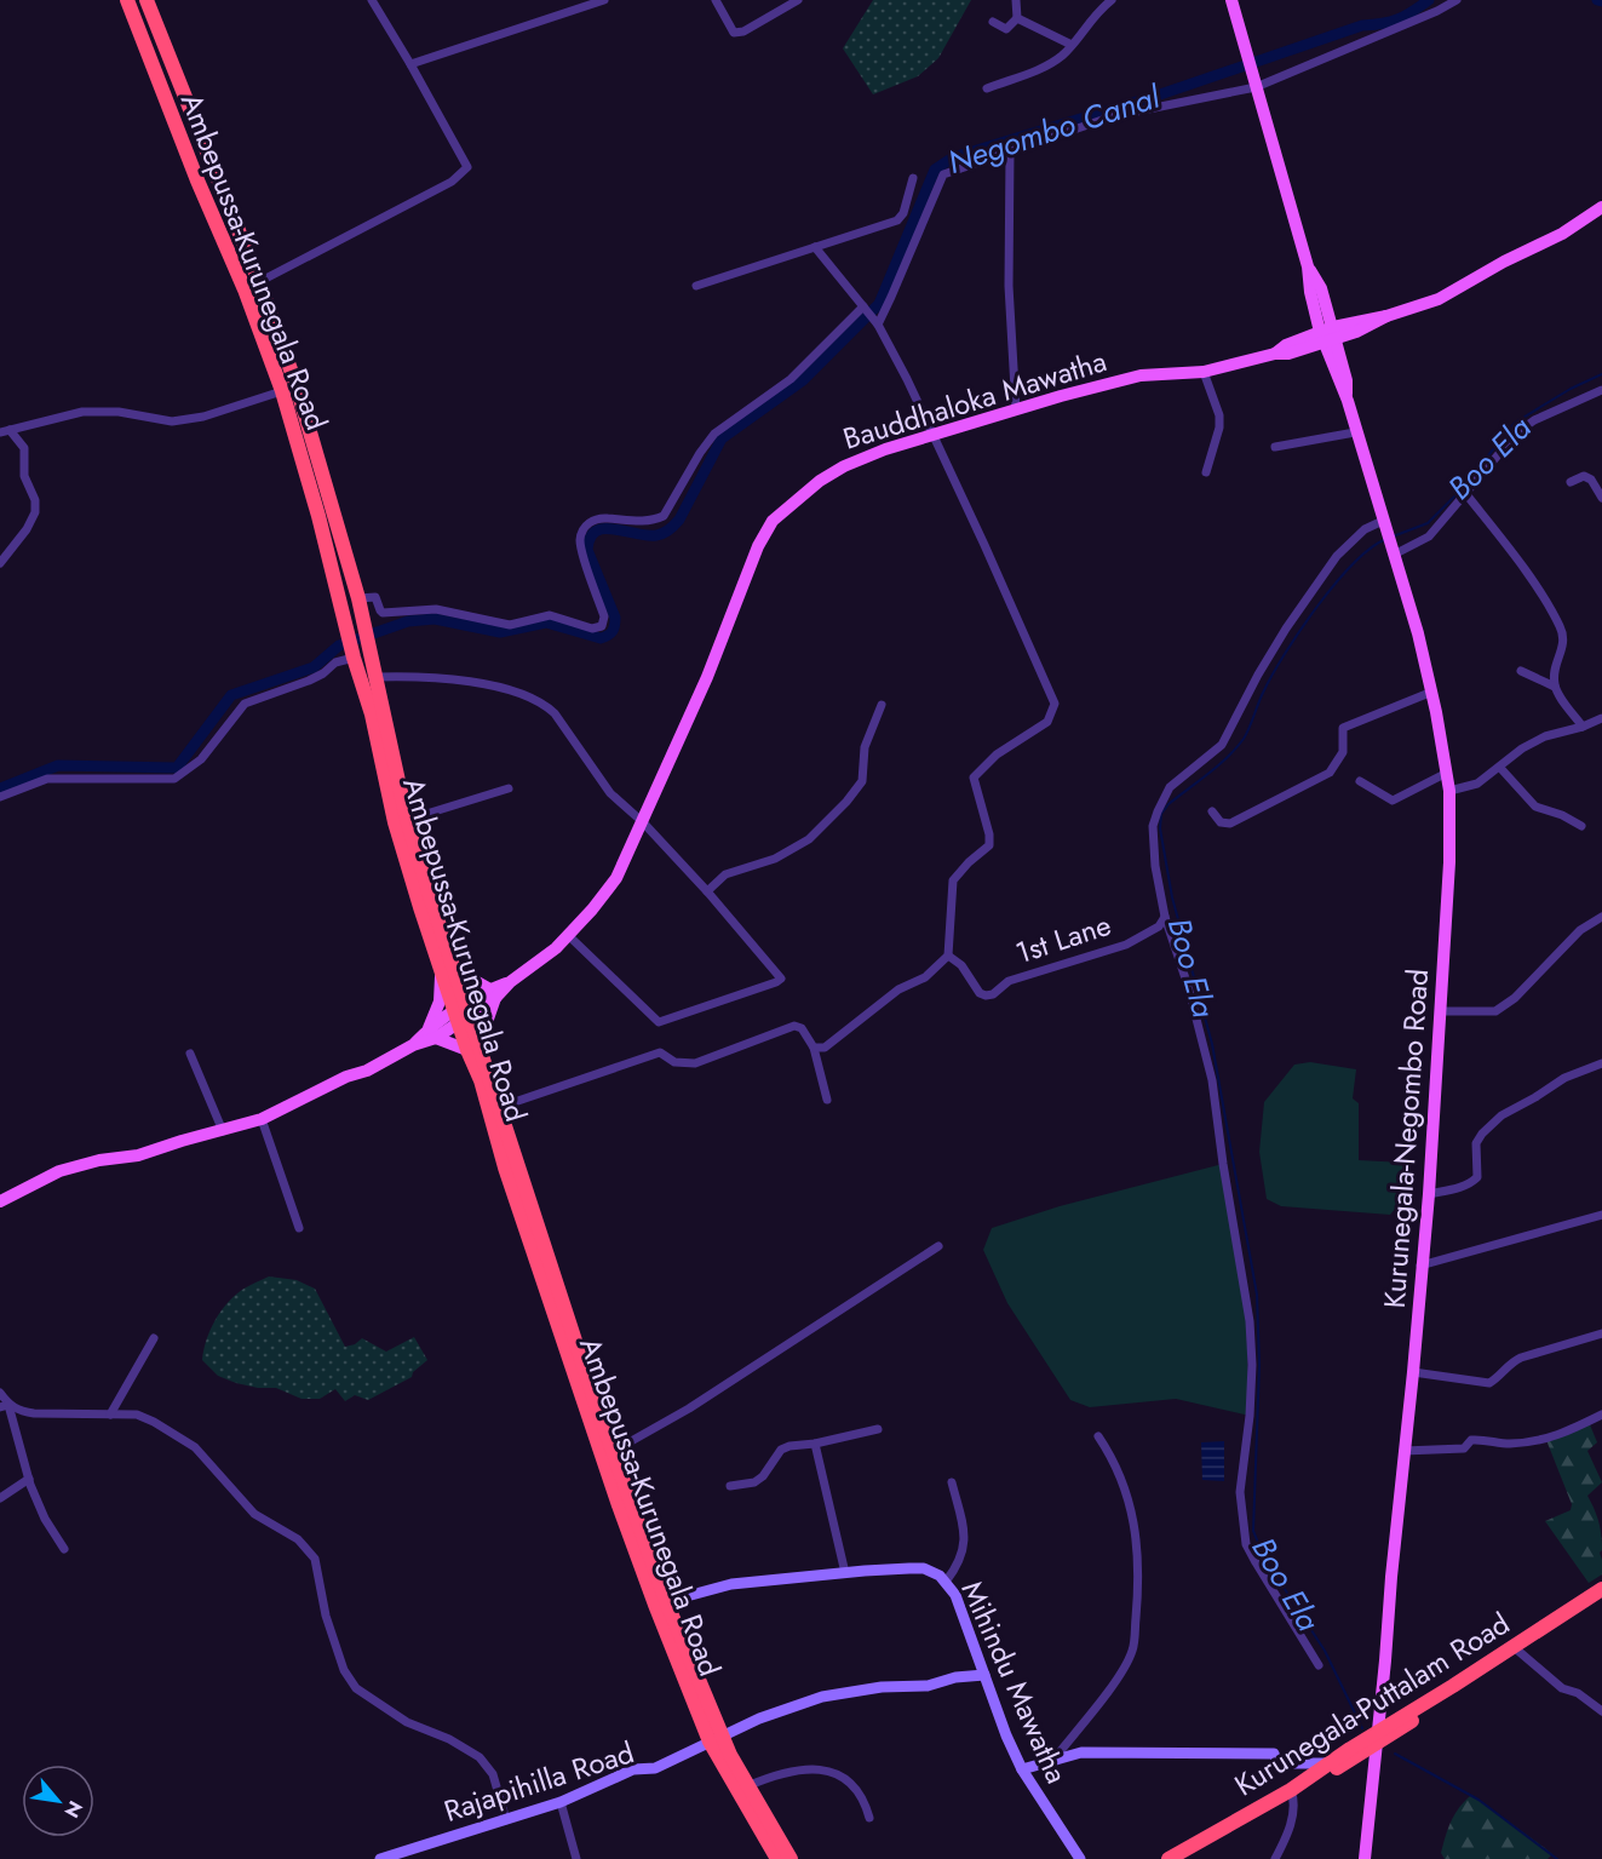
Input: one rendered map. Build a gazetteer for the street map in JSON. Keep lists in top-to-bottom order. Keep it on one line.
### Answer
{"streets":{"highway":["Ambepussa-Kurunegala Road","Kurunegala-Puttalam Road"],"main road":["Bauddhaloka Mawatha","Kurunegala-Negombo Road"],"street":["1st Lane","Mihindu Mawatha","Rajapihilla Road"]},"crossings":[["Ambepussa-Kurunegala Road","Bauddhaloka Mawatha"],["Ambepussa-Kurunegala Road","Mihindu Mawatha"],["Ambepussa-Kurunegala Road","Rajapihilla Road"],["Kurunegala-Negombo Road","Kurunegala-Puttalam Road"],["Mihindu Mawatha","Rajapihilla Road"]],"water":["Negombo Canal","Boo Ela"],"north":"bottom right"}
